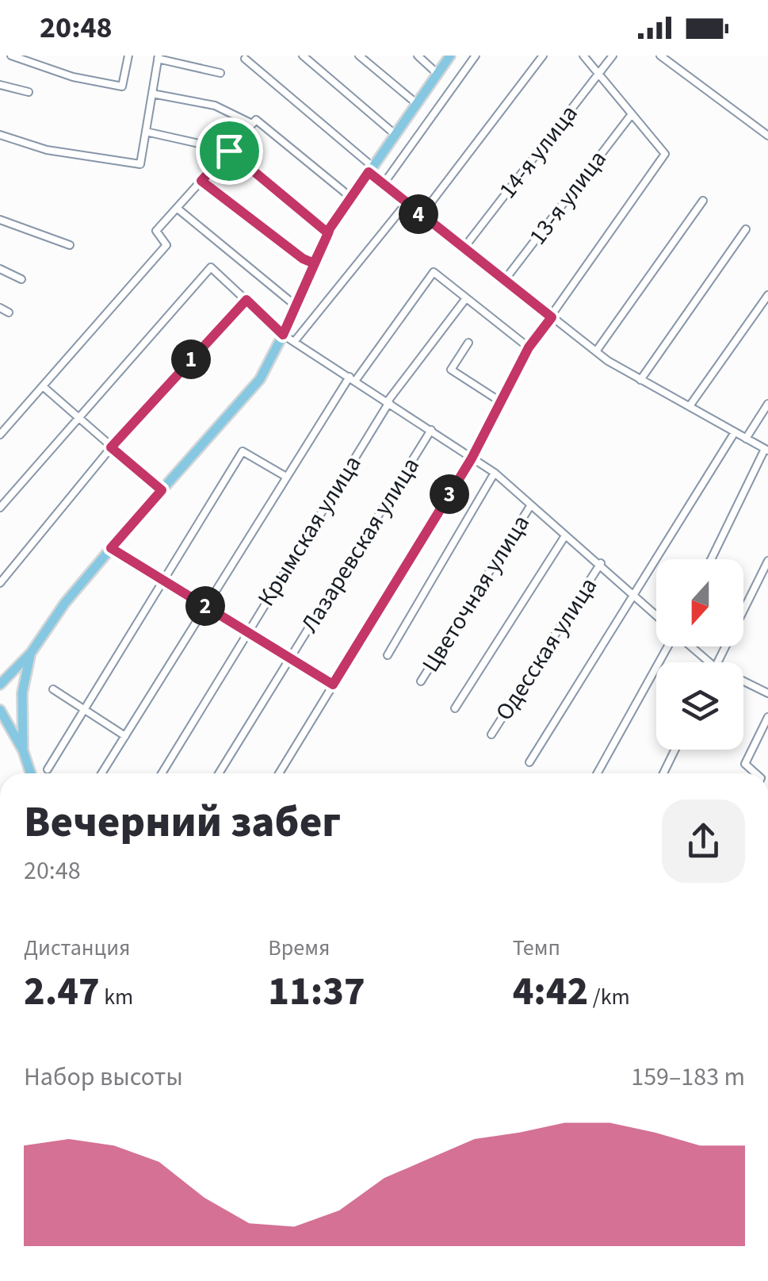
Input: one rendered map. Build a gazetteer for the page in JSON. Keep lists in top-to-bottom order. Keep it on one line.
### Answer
{"streets":{"street":["14-я улица","13-я улица","Крымская улица","Лазаревская улица","Цветочная улица","Одесская улица"]},"north":"bottom","page":{"status":"20:48","pins":["4","1","3","2"],"heading":["Вечерний забег","20:48"],"stats":[["Дистанция","2.47 km"],["Время","11:37"],["Темп","4:42 /km"]],"chart":["Набор высоты","159–183 m"]}}
